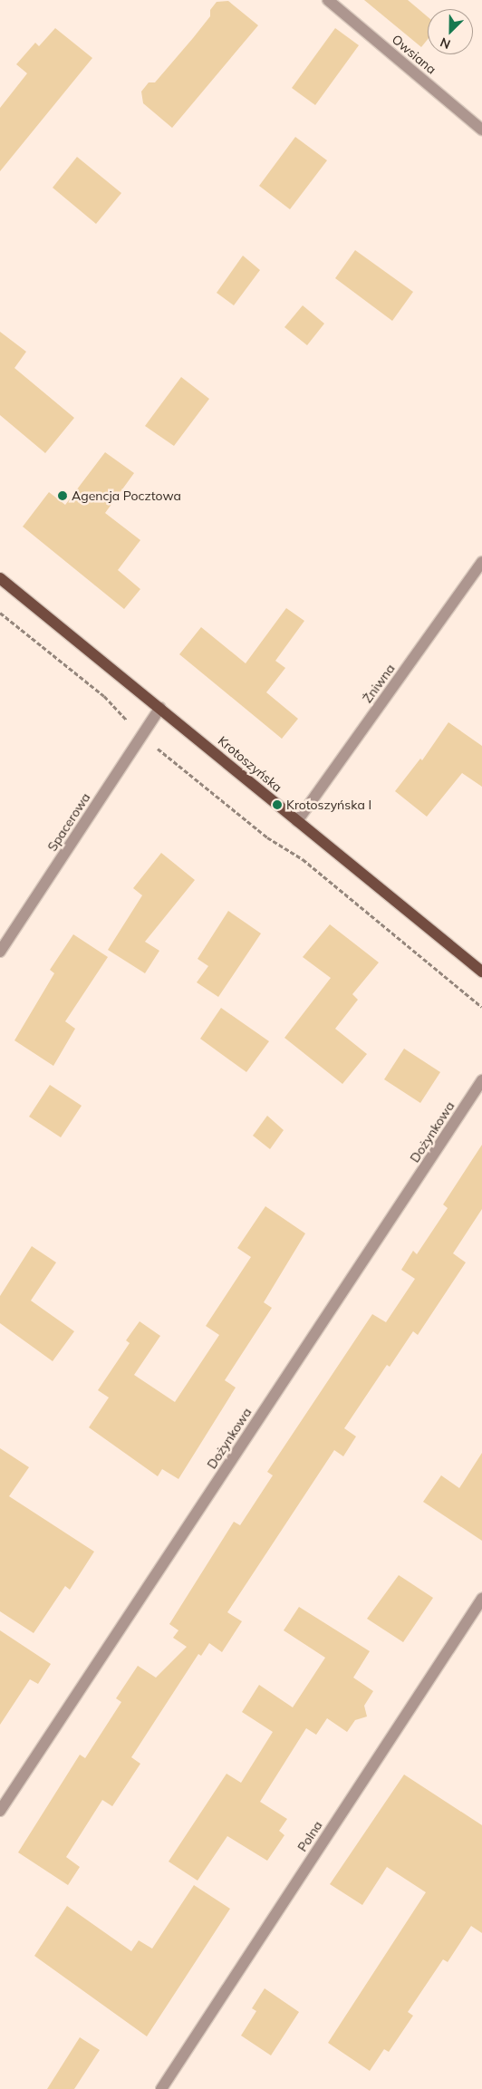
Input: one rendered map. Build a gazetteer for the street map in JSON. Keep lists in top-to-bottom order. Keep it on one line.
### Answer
{"streets":{"main road":["Krotoszyńska"],"street":["Owsiana","Żniwna","Spacerowa","Dożynkowa","Polna"]},"crossings":[["Żniwna","Krotoszyńska"],["Krotoszyńska","Spacerowa"]],"places":["Agencja Pocztowa","Krotoszyńska I"],"north":"bottom left"}
